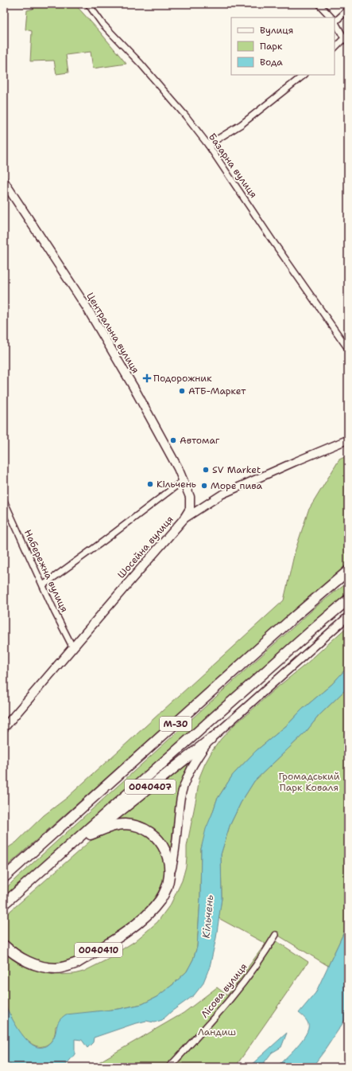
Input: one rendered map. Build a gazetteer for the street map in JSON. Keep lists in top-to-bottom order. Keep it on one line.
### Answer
{"streets":{"highway":["М-30","О040407","О040410"],"main road":["Центральна вулиця","Шосейна вулиця"],"street":["Базарна вулиця","Набережна вулиця","Лісова вулиця"]},"crossings":[["Центральна вулиця","Шосейна вулиця"],["Шосейна вулиця","Набережна вулиця"],["М-30","О040410"],["О040407","О040410"]],"water":["Кільчень"],"parks":["Громадський Парк Коваля","Ландиш"],"places":{"health":["Подорожник"],"other":["АТБ-Маркет","Автомаг","SV Market","Кільчень","Море пива"]},"legend":["Вулиця","Парк","Вода"]}
